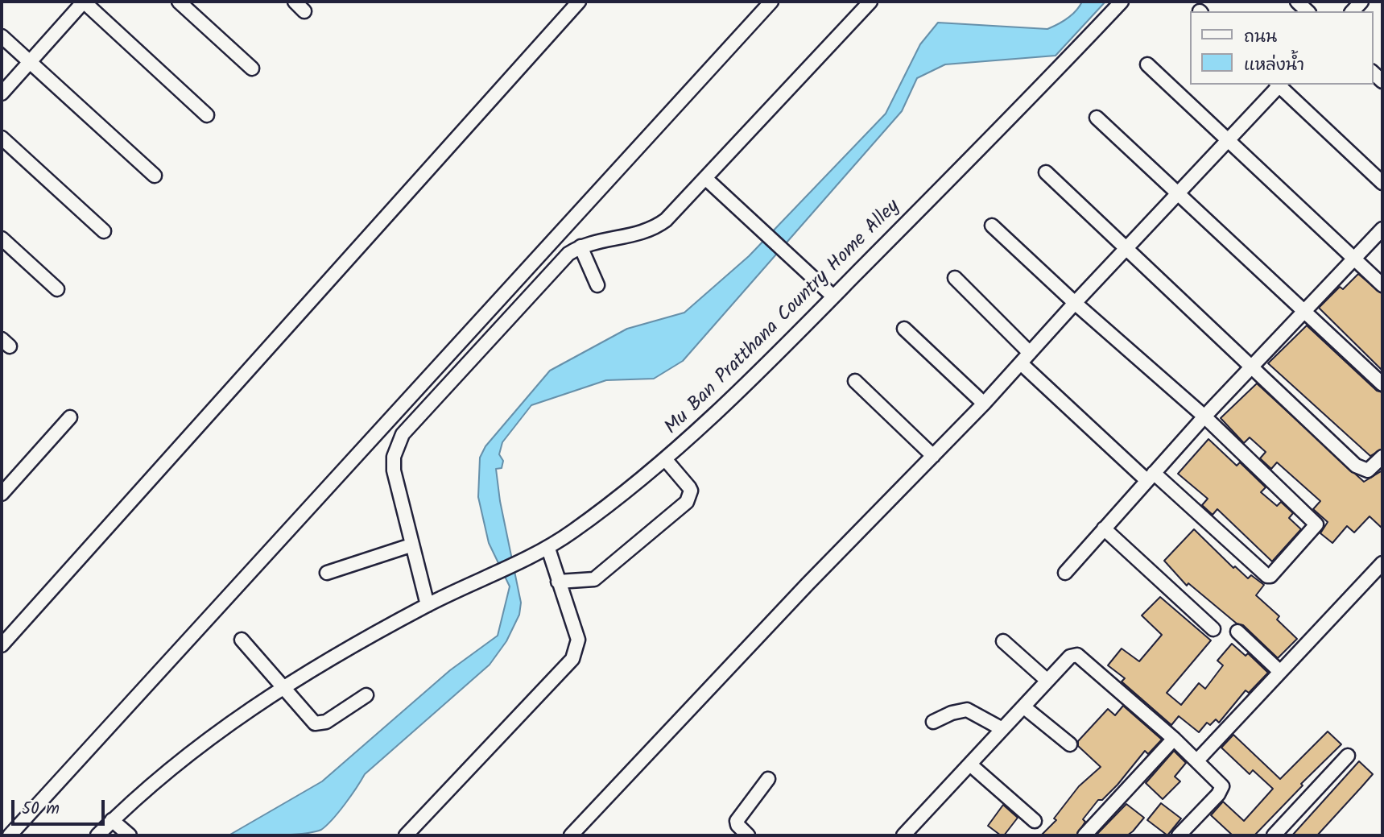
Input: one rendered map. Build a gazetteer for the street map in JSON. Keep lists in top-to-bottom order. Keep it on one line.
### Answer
{"streets":{"street":["Mu Ban Pratthana Country Home Alley"]},"legend":["ถนน","แหล่งน้ำ"],"scale_bar":"50 m"}
